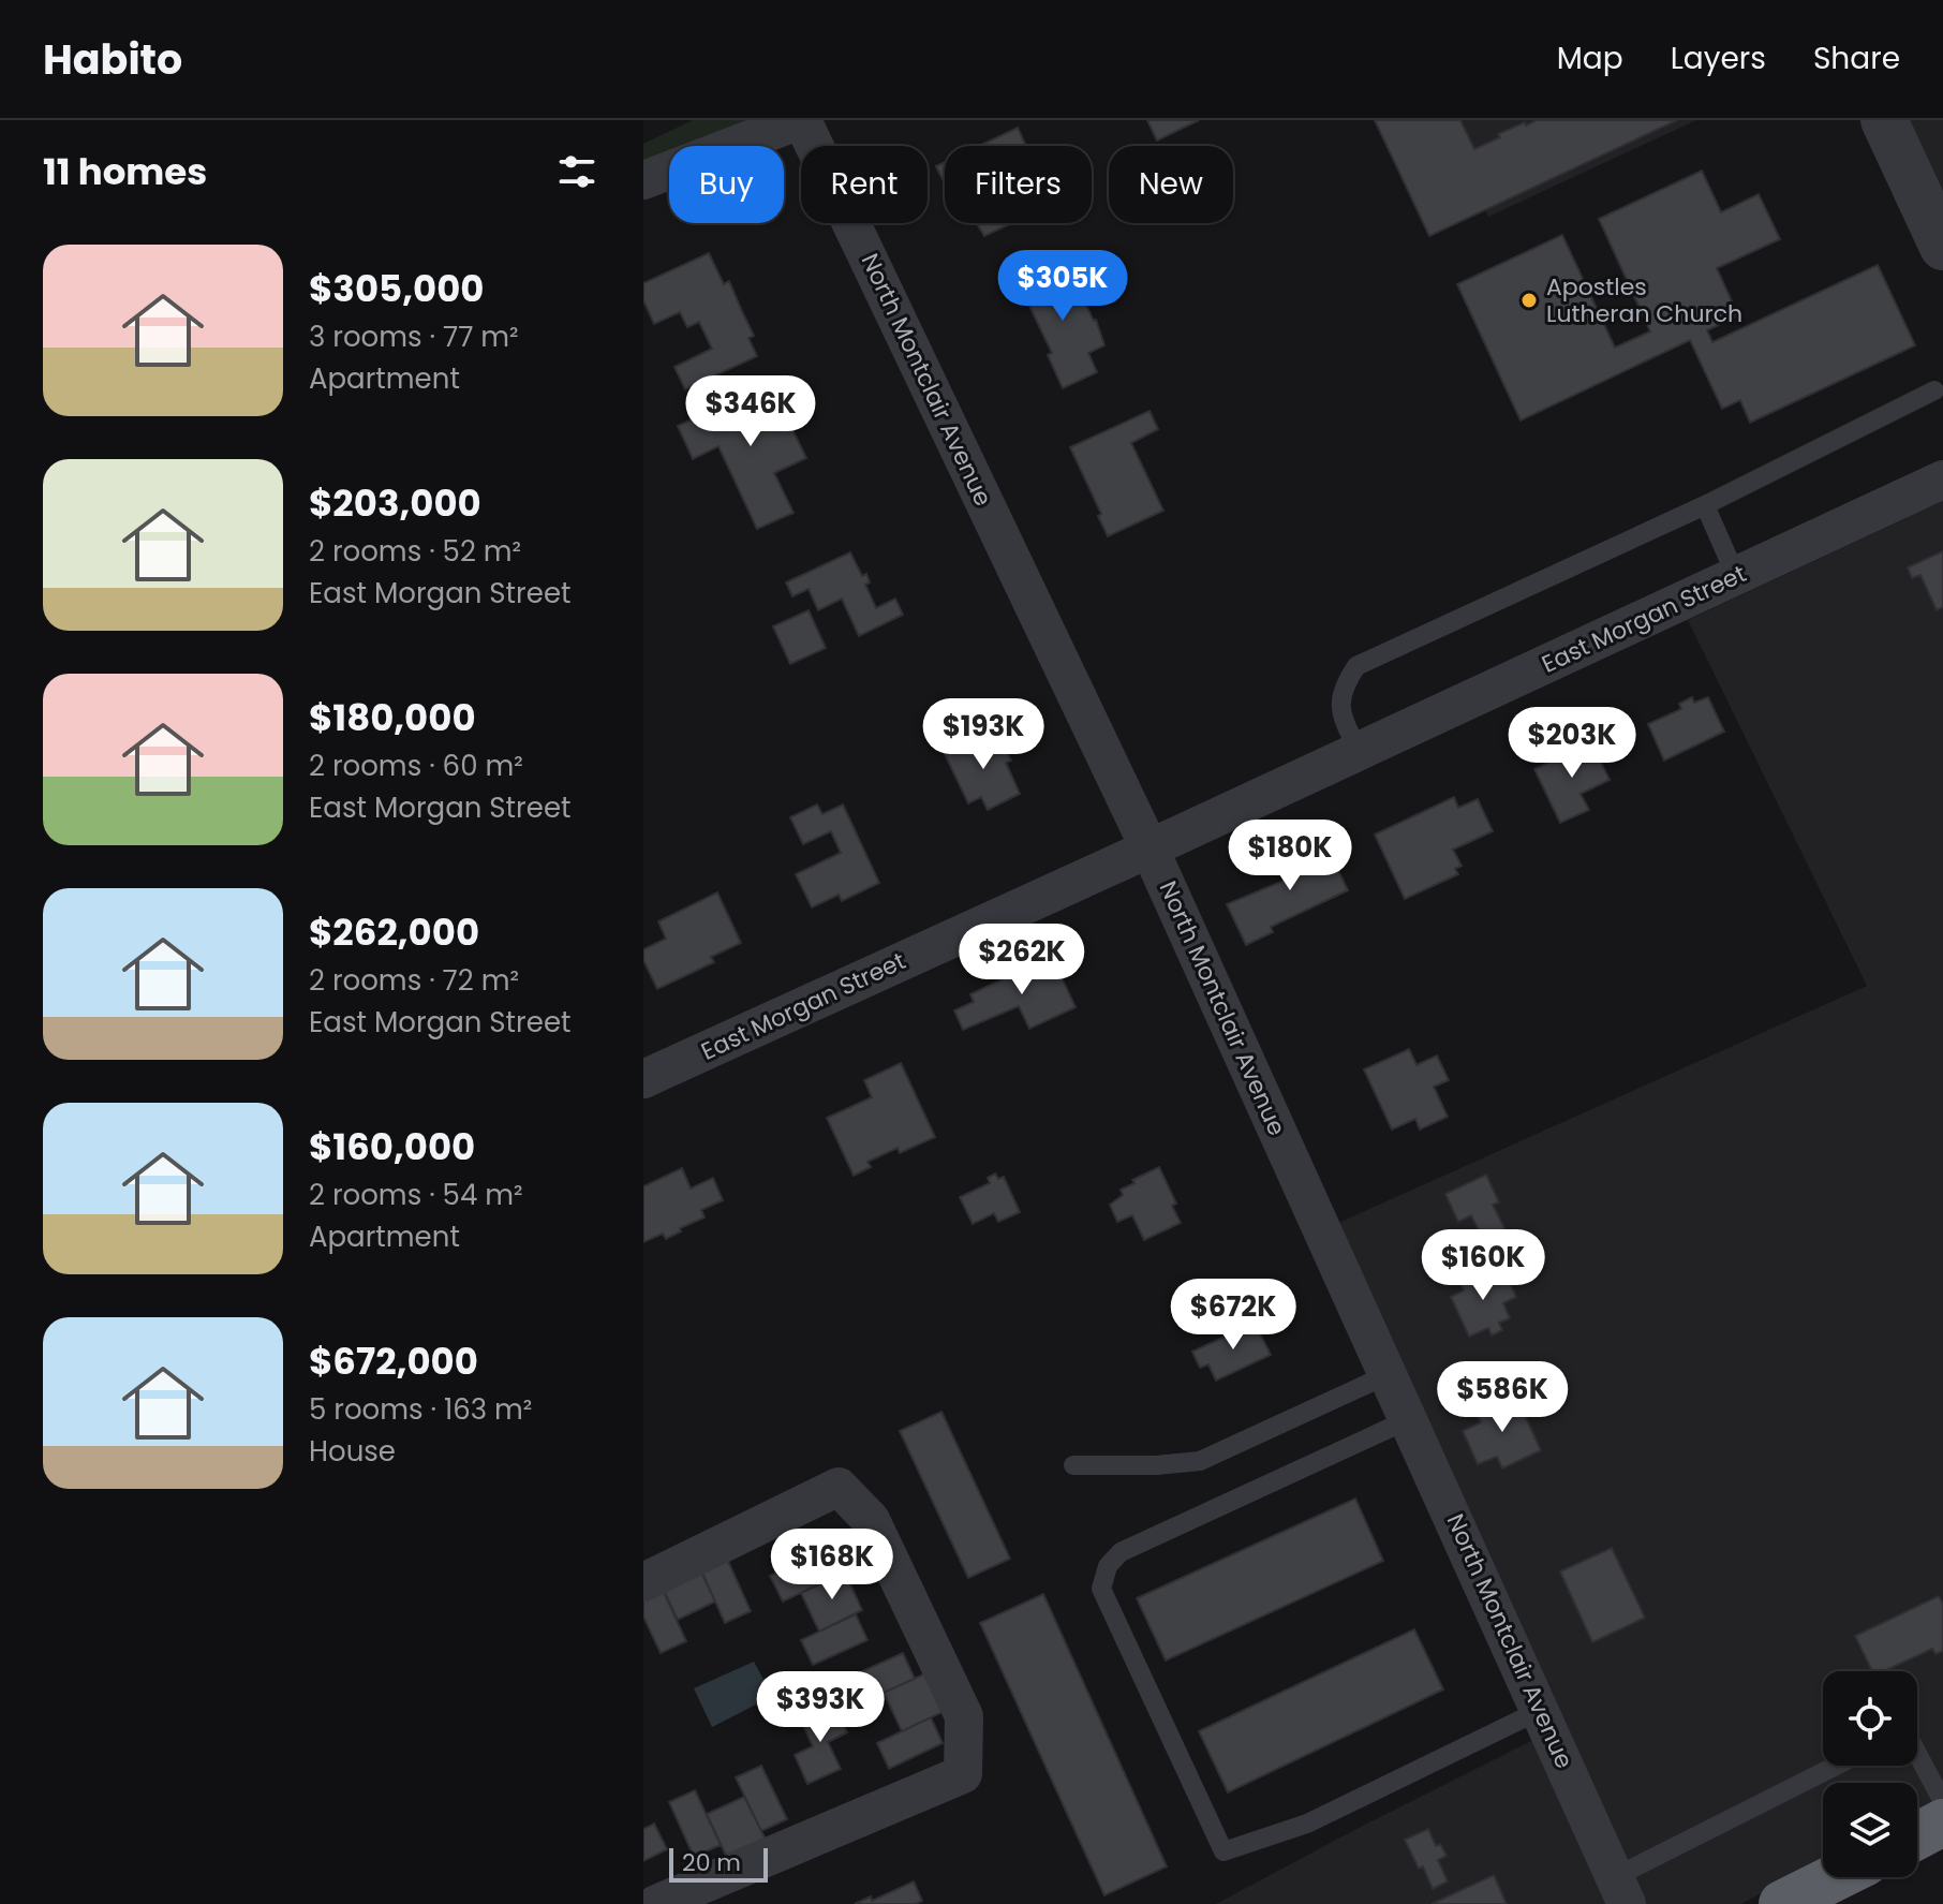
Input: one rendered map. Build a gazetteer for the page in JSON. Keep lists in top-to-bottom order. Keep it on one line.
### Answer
{"streets":{"street":["North Montclair Avenue","East Morgan Street"]},"crossings":[["North Montclair Avenue","East Morgan Street"]],"places":["Apostles Lutheran Church"],"scale_bar":"20 m","page":{"header":"Habito","nav":["Map","Layers","Share"],"heading":"11 homes","chip":["Buy","Rent","Filters","New"],"list":[{"name":"$305,000","note":"3 rooms · 77 m² · Apartment"},{"name":"$203,000","note":"2 rooms · 52 m² · East Morgan Street"},{"name":"$180,000","note":"2 rooms · 60 m² · East Morgan Street"},{"name":"$262,000","note":"2 rooms · 72 m² · East Morgan Street"},{"name":"$160,000","note":"2 rooms · 54 m² · Apartment"},{"name":"$672,000","note":"5 rooms · 163 m² · House"}],"price":["$305K","$346K","$193K","$203K","$180K","$262K","$160K","$672K","$586K","$168K","$393K"],"scale":"20 m"}}
